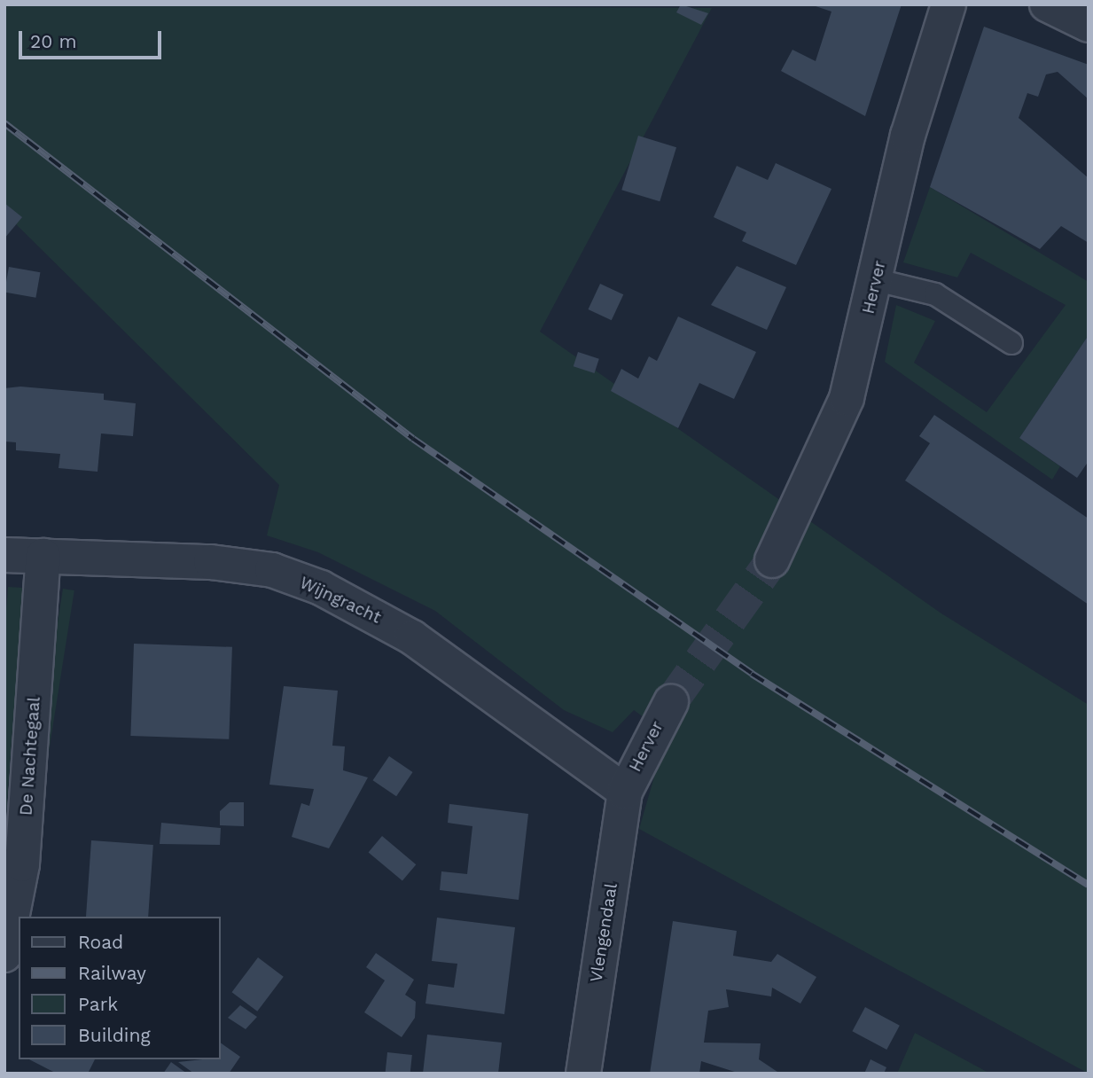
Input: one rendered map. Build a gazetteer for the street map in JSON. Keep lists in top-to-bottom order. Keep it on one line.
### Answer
{"streets":{"street":["Herver","Wijngracht","De Nachtegaal","Vlengendaal"]},"crossings":[["Herver","Wijngracht"],["Herver","Vlengendaal"],["Wijngracht","De Nachtegaal"],["Wijngracht","Vlengendaal"]],"legend":["Road","Railway","Park","Building"],"scale_bar":"20 m"}
